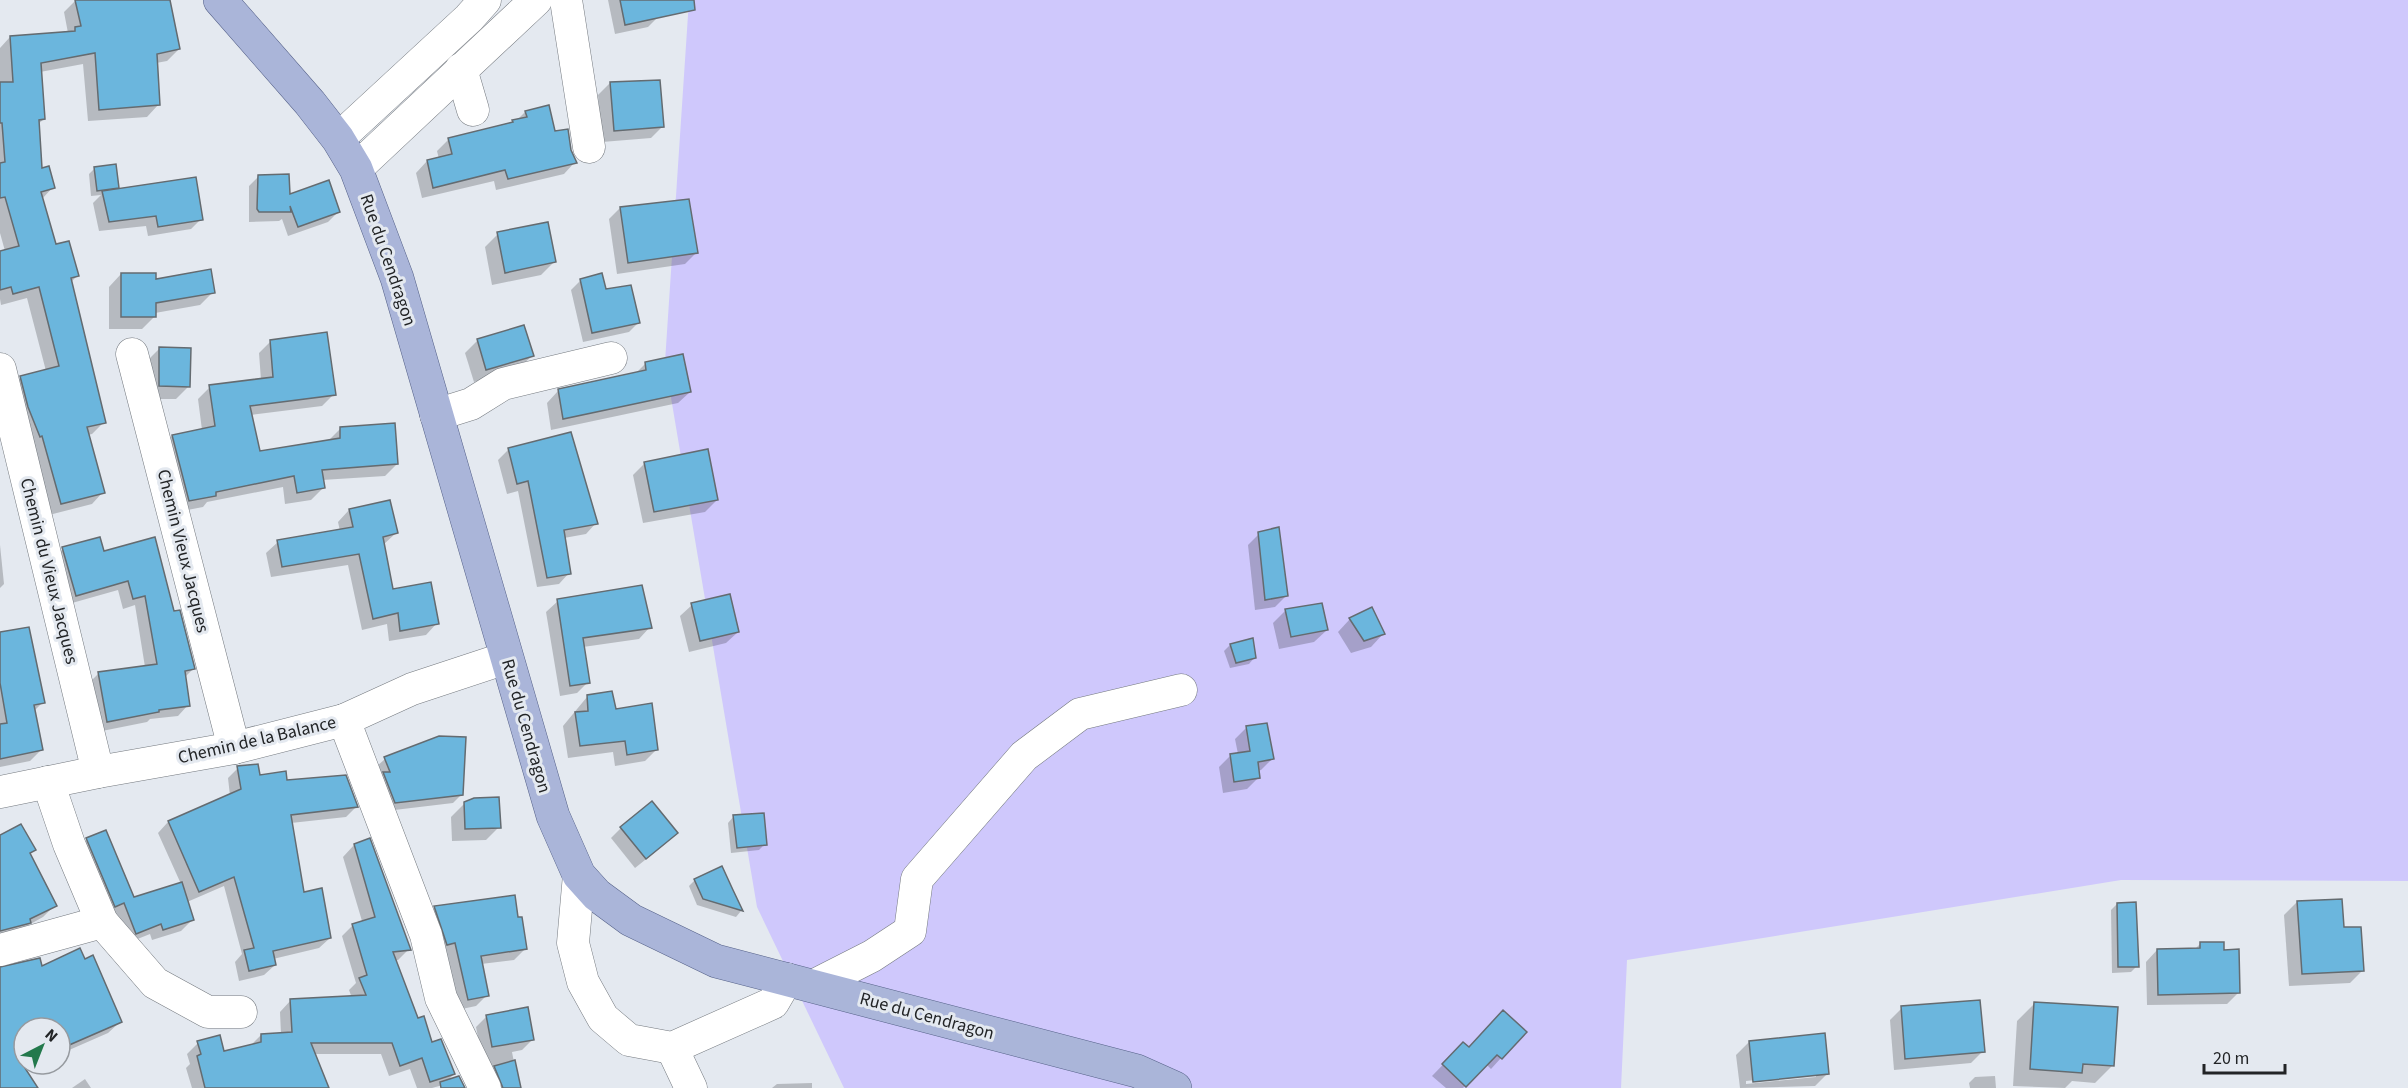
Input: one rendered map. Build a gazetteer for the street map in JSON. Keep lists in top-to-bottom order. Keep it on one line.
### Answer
{"streets":{"main road":["Rue du Cendragon"],"street":["Chemin Vieux Jacques","Chemin du Vieux Jacques","Chemin de la Balance"]},"crossings":[["Rue du Cendragon","Chemin de la Balance"],["Chemin Vieux Jacques","Chemin de la Balance"],["Chemin du Vieux Jacques","Chemin de la Balance"]],"scale_bar":"20 m","north":"top right"}
